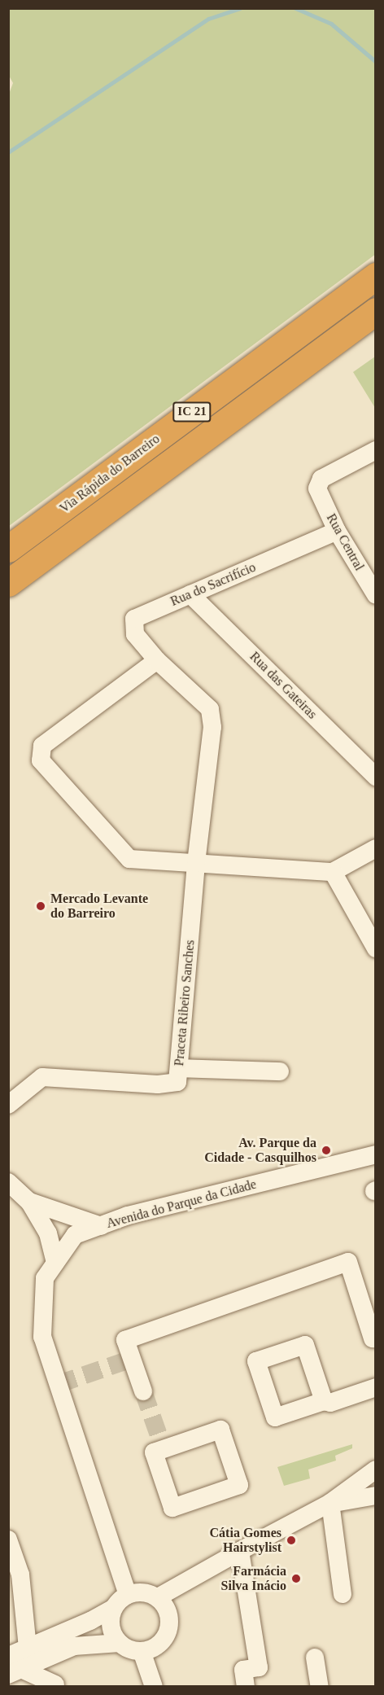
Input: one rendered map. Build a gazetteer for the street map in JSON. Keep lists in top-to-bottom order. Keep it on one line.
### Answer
{"streets":{"highway":["IC 21","Via Rápida do Barreiro"],"street":["Rua Central","Rua do Sacrifício","Rua das Gateiras","Praceta Ribeiro Sanches","Avenida do Parque da Cidade"]},"crossings":[["Rua Central","Rua do Sacrifício"],["Rua do Sacrifício","Rua das Gateiras"],["Rua do Sacrifício","Praceta Ribeiro Sanches"]],"places":["Mercado Levante do Barreiro","Av. Parque da Cidade - Casquilhos","Cátia Gomes Hairstylist","Farmácia Silva Inácio"]}
